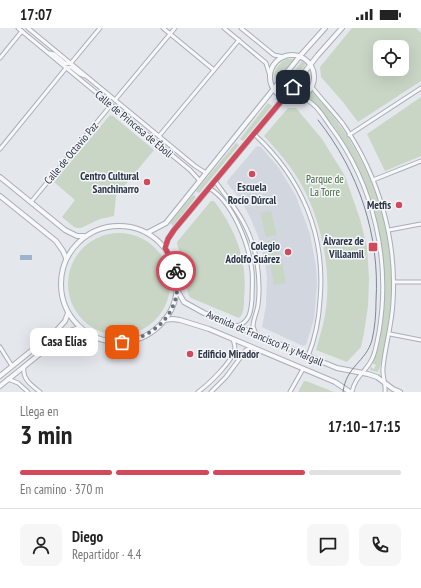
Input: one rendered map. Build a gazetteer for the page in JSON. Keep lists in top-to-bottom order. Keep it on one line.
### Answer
{"streets":{"street":["Calle de Princesa de Éboli","Calle de Octavio Paz","Avenida de Francisco Pi y Margall"]},"crossings":[["Calle de Princesa de Éboli","Calle de Octavio Paz"]],"parks":["Parque de La Torre"],"places":{"other":["Escuela Rocío Dúrcal","Centro Cultural Sanchinarro","Metfis","Colegio Adolfo Suárez","Casa Elías","Edificio Mirador"],"transit":["Álvarez de Villaamil"]},"page":{"status":"17:07","bubble":"Casa Elías","heading":["3 min","Llega en","17:10–17:15"],"panel":["Diego","Repartidor · 4.4"],"bar":"En camino · 370 m"}}
